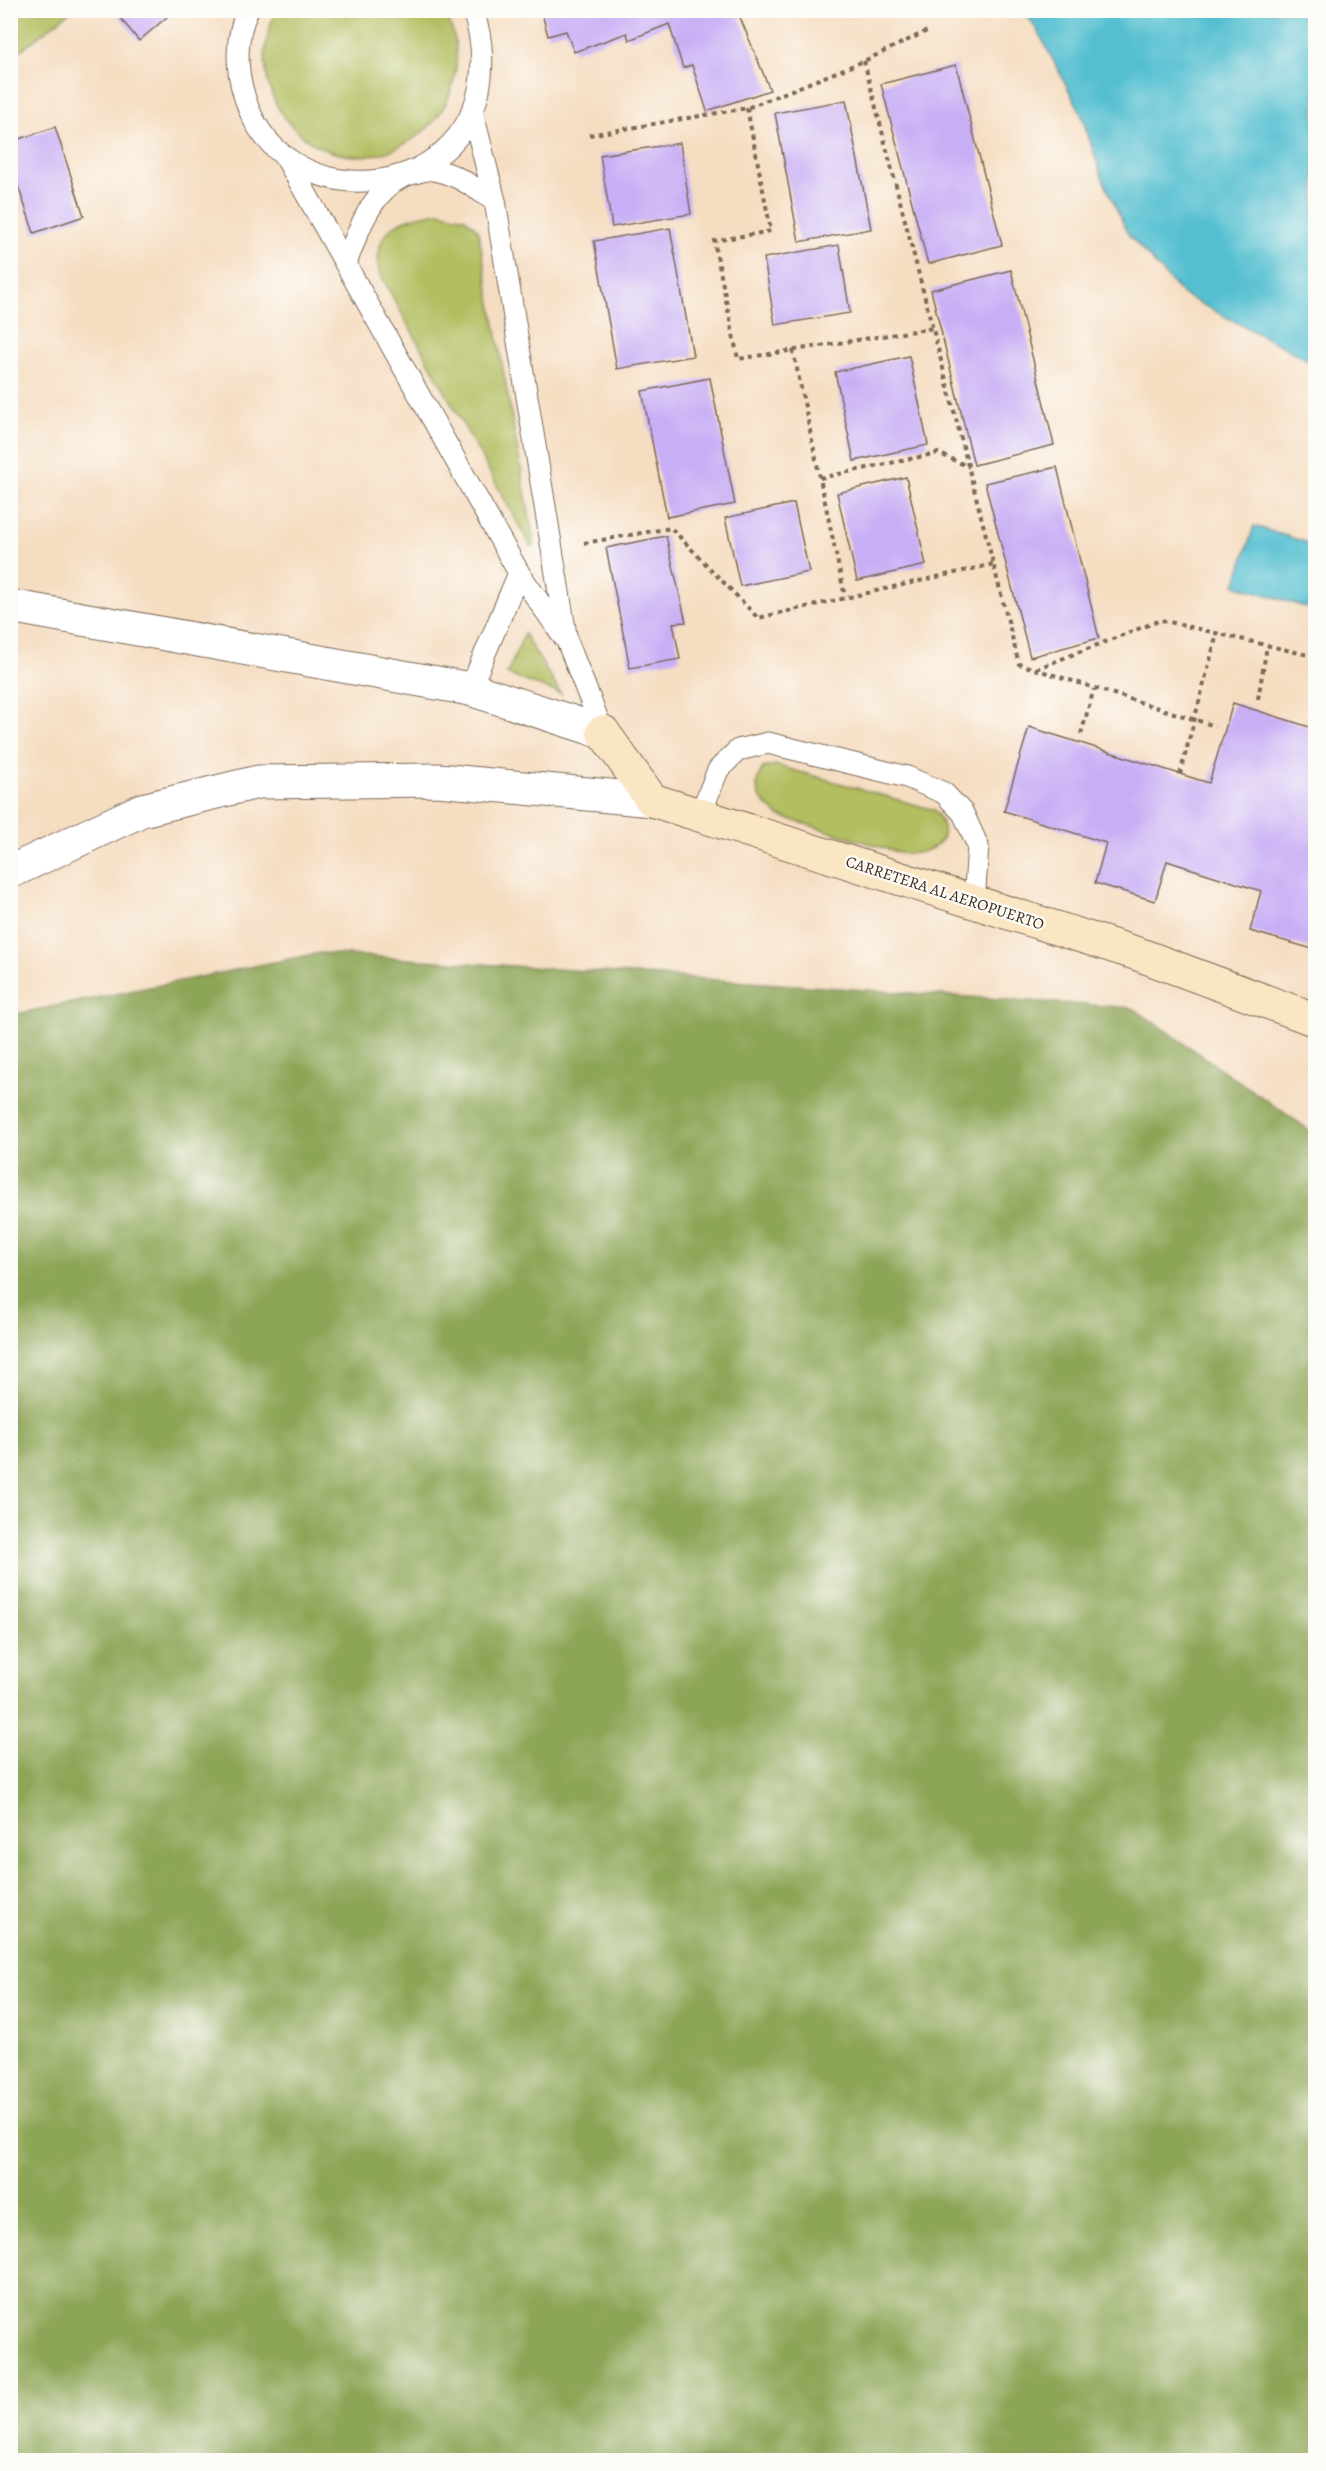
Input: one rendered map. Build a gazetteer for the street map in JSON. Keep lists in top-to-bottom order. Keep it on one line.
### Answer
{"streets":{"main road":["CARRETERA AL AEROPUERTO"]}}
